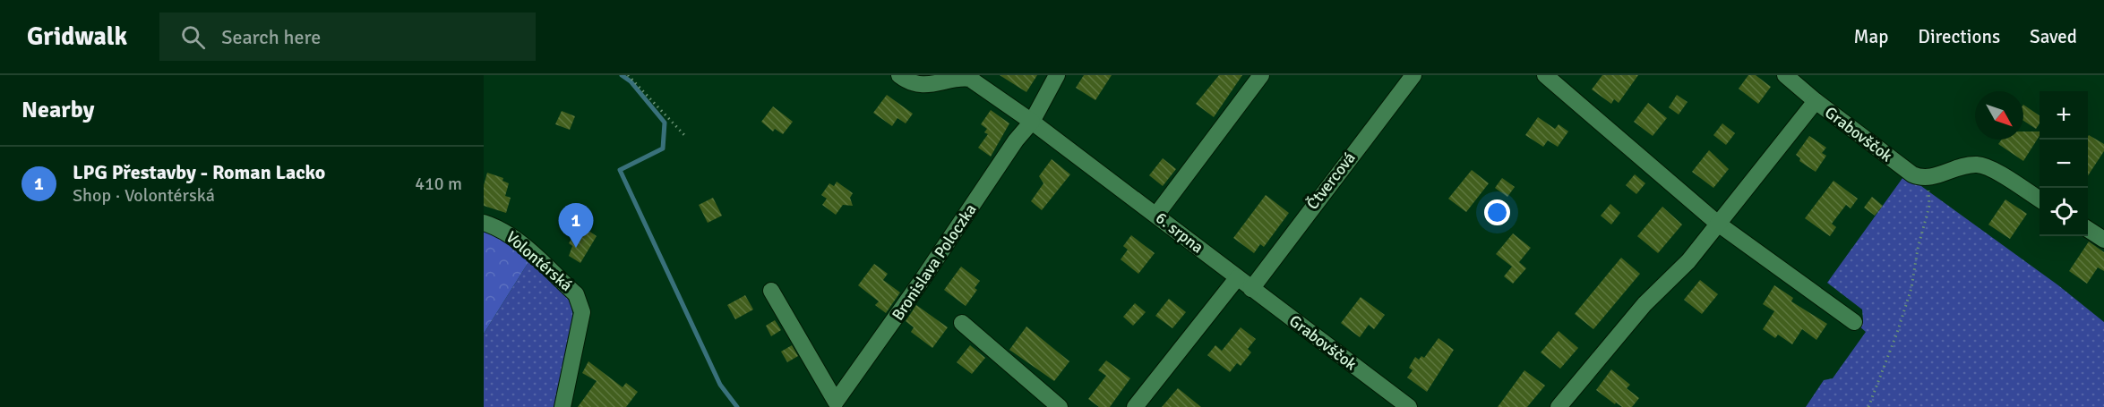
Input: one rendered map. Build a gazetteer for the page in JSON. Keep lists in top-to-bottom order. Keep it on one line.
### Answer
{"streets":{"street":["Grabovščok","Čtvercová","6. srpna","Volontérská","Bronislava Poloczka"]},"crossings":[["Grabovščok","Čtvercová"],["Grabovščok","6. srpna"],["6. srpna","Bronislava Poloczka"]],"north":"bottom right","page":{"header":"Gridwalk","search":"Search here","nav":["Map","Directions","Saved"],"heading":"Nearby","map_buttons":["+","−"],"list":[{"mark":"1","name":"LPG Přestavby - Roman Lacko","note":"Shop · Volontérská","value":"410 m"}],"pins":"1"}}
